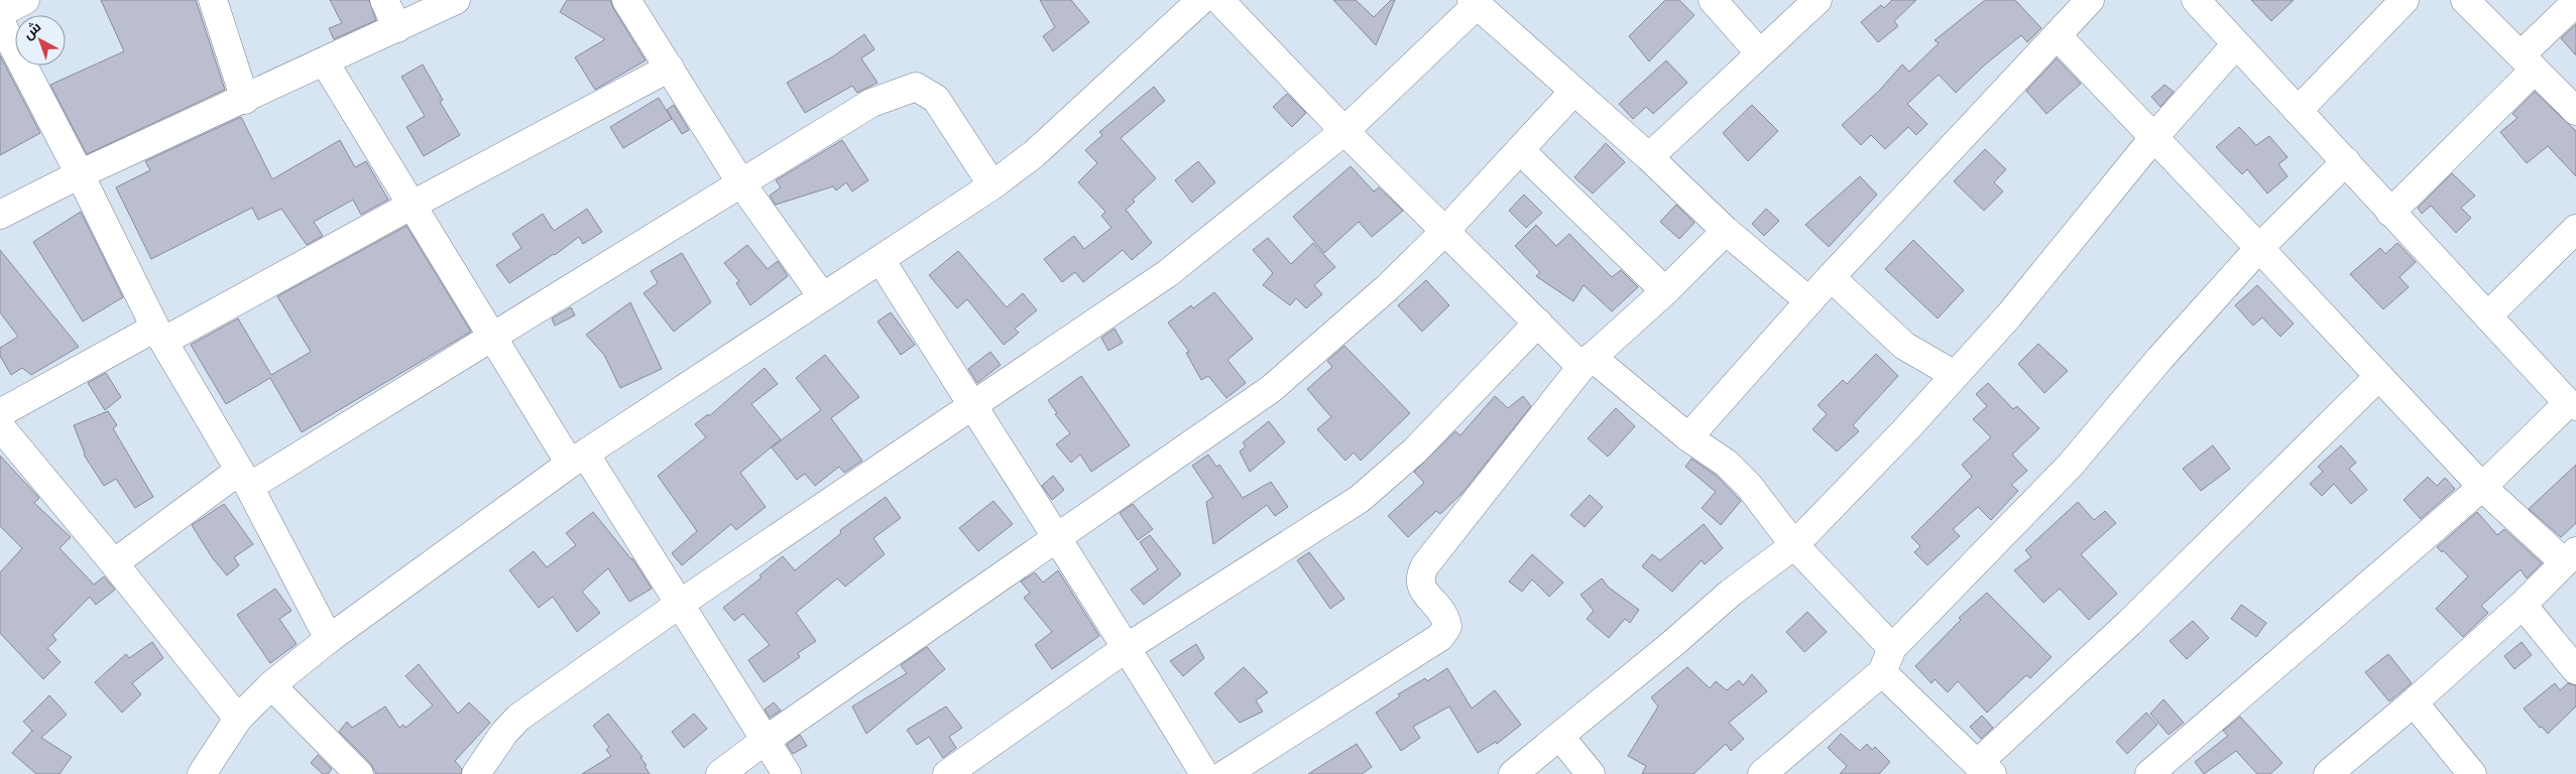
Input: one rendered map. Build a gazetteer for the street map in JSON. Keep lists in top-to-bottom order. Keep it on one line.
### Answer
{"north":"top left"}
